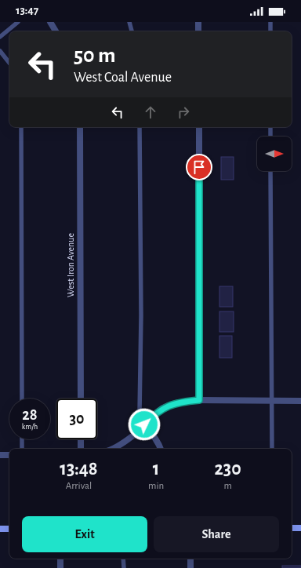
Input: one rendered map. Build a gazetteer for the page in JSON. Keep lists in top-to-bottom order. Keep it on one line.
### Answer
{"streets":{"street":["West Iron Avenue"]},"north":"right","page":{"status":"13:47","turn":["50 m","West Coal Avenue"],"speed":"28 km/h","limit":"30","eta":["13:48","Arrival","1","min","230","m"],"buttons":["Exit","Share"]}}
